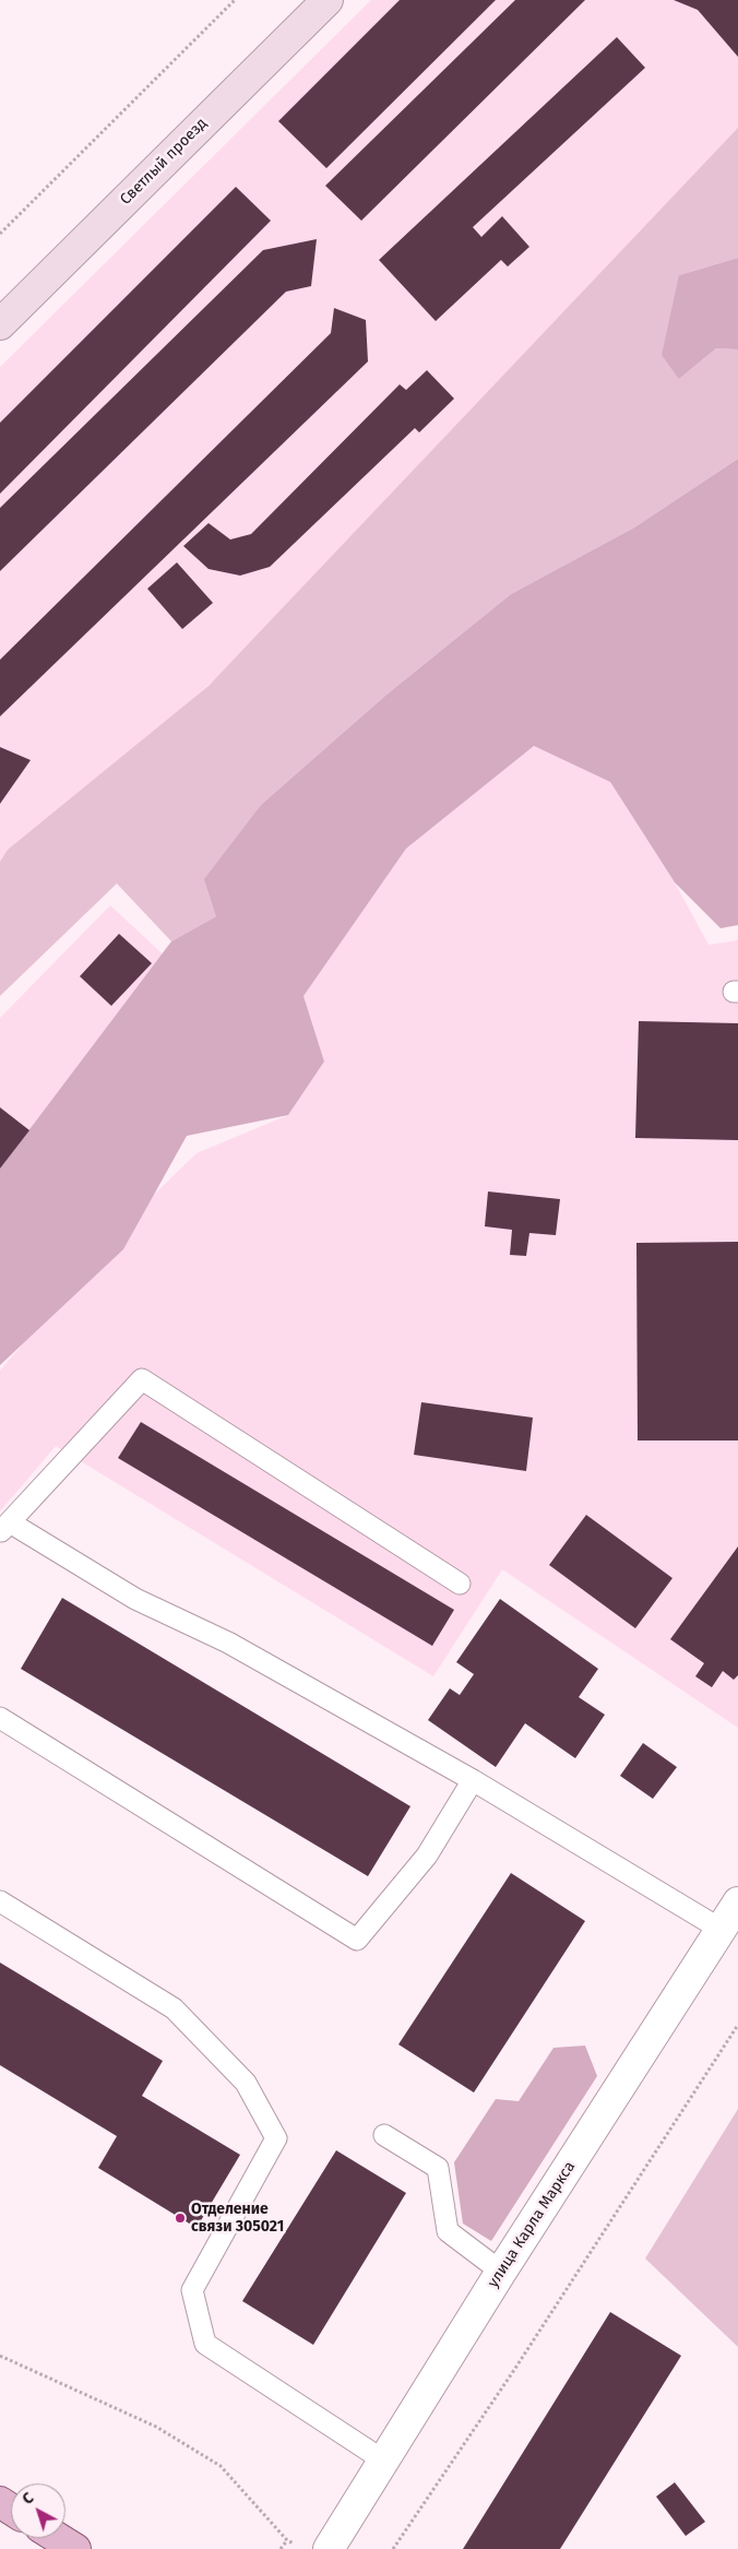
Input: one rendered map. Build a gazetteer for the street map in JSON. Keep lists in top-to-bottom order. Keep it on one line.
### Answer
{"streets":{"street":["Светлый проезд","улица Карла Маркса"]},"places":["Отделение связи 305021"],"north":"top left"}
